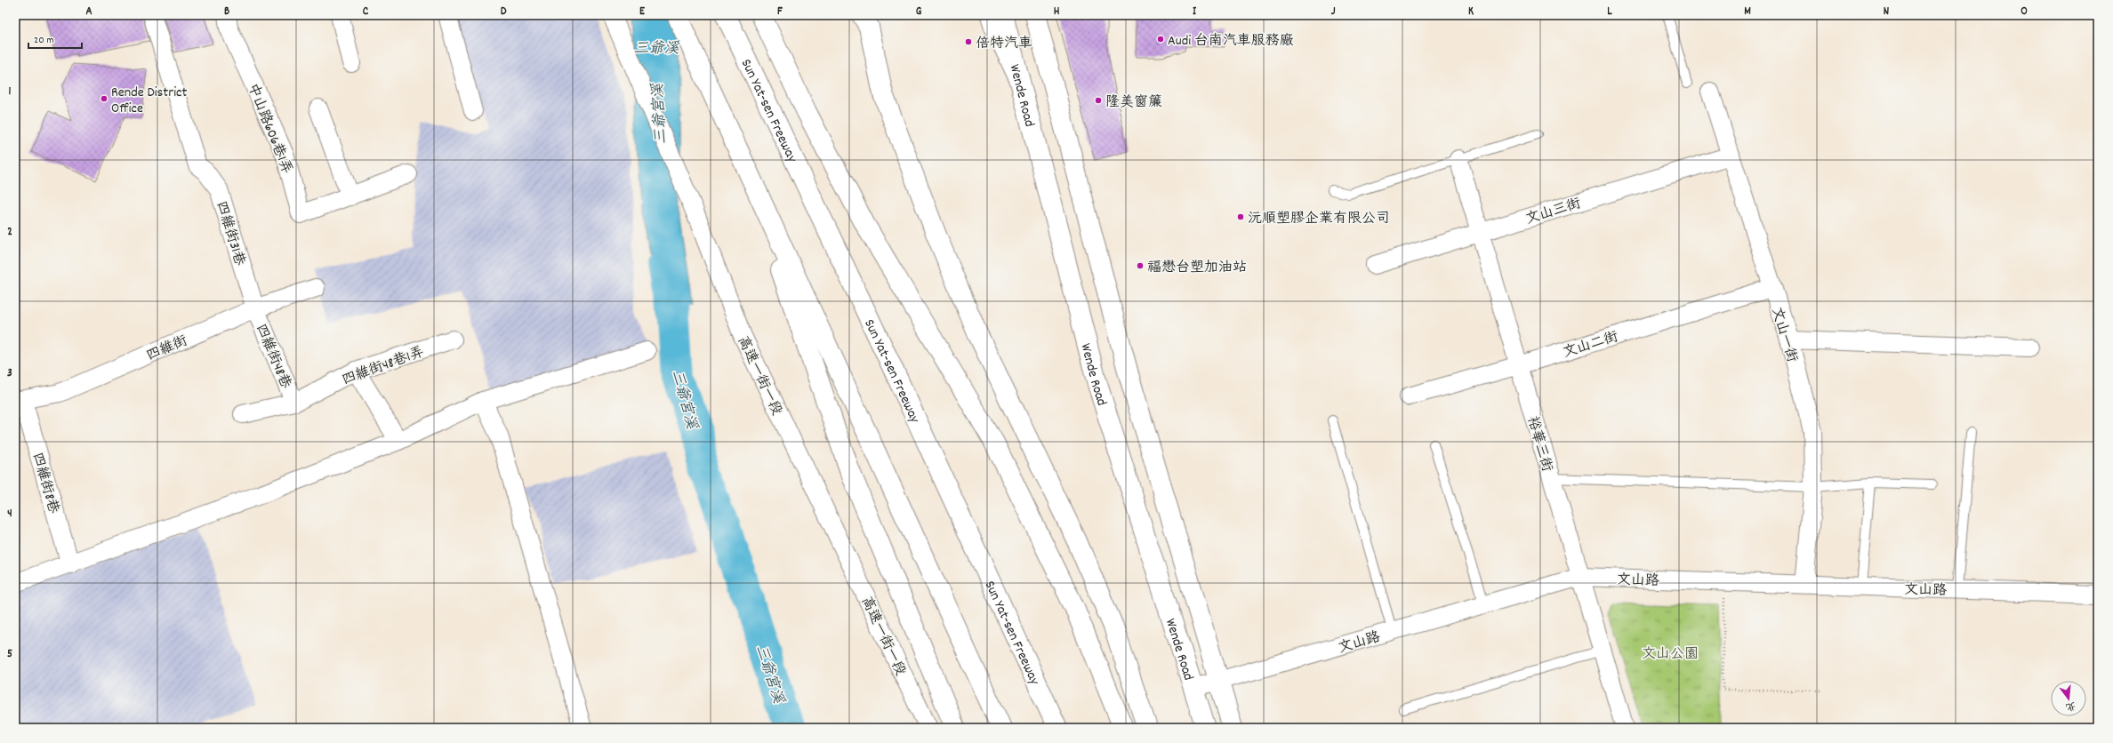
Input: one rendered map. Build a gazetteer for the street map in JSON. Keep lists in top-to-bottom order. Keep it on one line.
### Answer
{"streets":{"main road":["Wende Road","Sun Yat-sen Freeway"],"street":["中山路606巷1弄","文山三街","四維街31巷","文山一街","文山二街","四維街","四維街48巷","四維街48巷1弄","高速一街一段","裕華三街","四維街8巷","文山路"]},"crossings":[["Wende Road","文山路"],["文山三街","文山一街"],["文山三街","裕華三街"],["四維街31巷","四維街"],["四維街31巷","四維街48巷"],["文山一街","文山二街"],["文山一街","文山路"],["文山二街","裕華三街"],["四維街","四維街48巷"],["四維街","四維街8巷"],["四維街48巷","四維街48巷1弄"],["裕華三街","文山路"]],"water":["三爺溪","三爺宮溪"],"parks":["文山公園"],"places":["Audi 台南汽車服務廠","倍特汽車","Rende District Office","隆美窗簾","沅順塑膠企業有限公司","福懋台塑加油站"],"scale_bar":"20 m","north":"bottom","grid":{"columns":["A","B","C","D","E","F","G","H","I","J","K","L","M","N","O"],"rows":["1","2","3","4","5"]}}
